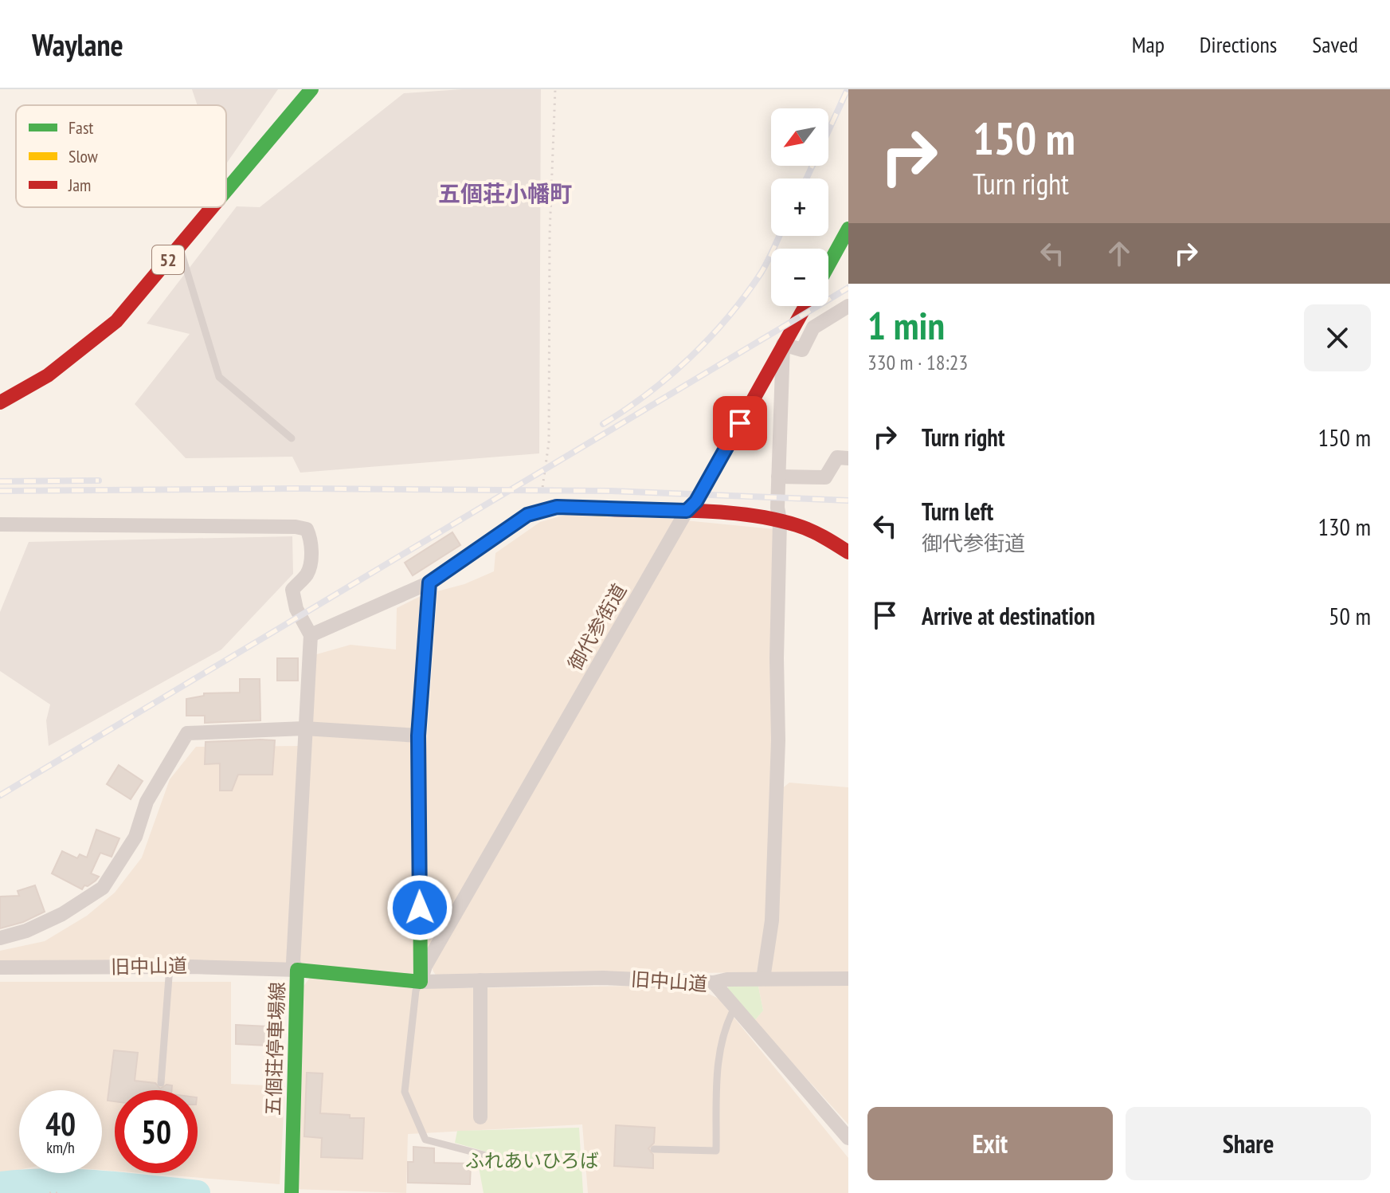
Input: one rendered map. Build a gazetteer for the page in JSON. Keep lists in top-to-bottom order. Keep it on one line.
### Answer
{"streets":{"main road":["52","御代参街道","五個荘停車場線"],"street":["旧中山道"]},"crossings":[["御代参街道","旧中山道"],["御代参街道","五個荘停車場線"],["旧中山道","五個荘停車場線"]],"districts":["五個荘小幡町"],"parks":["ふれあいひろば"],"legend":["Fast","Slow","Jam"],"north":"bottom left","page":{"header":"Waylane","nav":["Map","Directions","Saved"],"turn":["150 m","Turn right"],"map_buttons":["+","−"],"heading":["1 min","330 m · 18:23"],"list":[{"name":"Turn right","value":"150 m"},{"name":"Turn left","note":"御代参街道","value":"130 m"},{"name":"Arrive at destination","value":"50 m"}],"speed":"40 km/h","limit":"50","buttons":["Exit","Share"]}}
